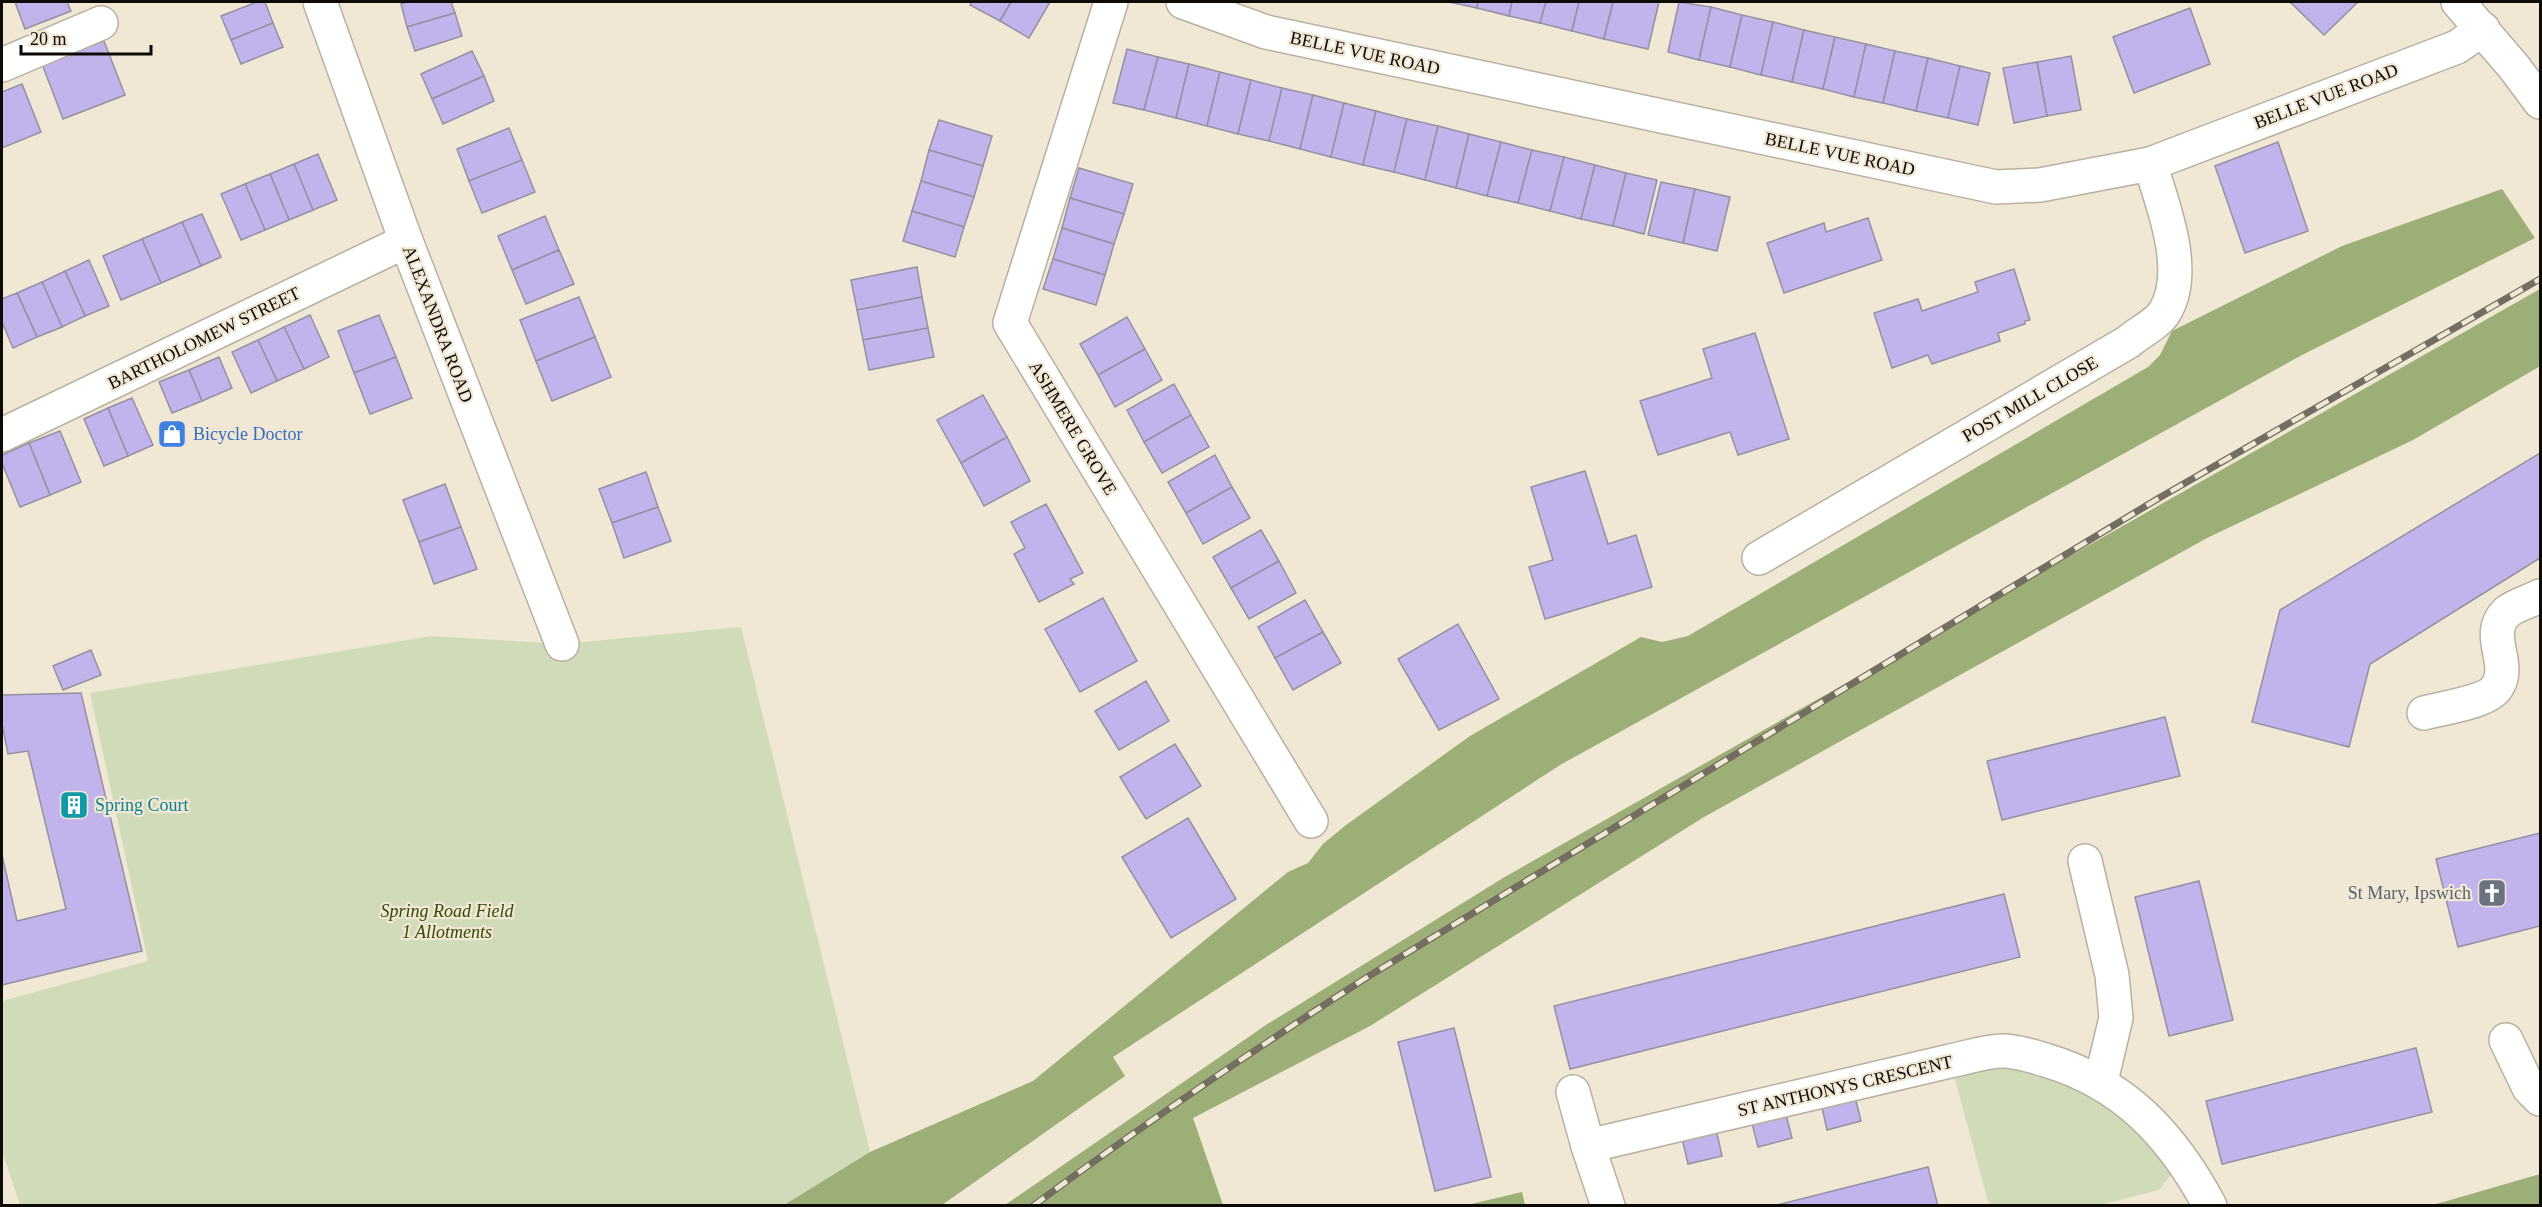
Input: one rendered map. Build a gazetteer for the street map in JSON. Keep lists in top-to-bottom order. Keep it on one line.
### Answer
{"streets":{"street":["BELLE VUE ROAD","ALEXANDRA ROAD","BARTHOLOMEW STREET","POST MILL CLOSE","ASHMERE GROVE","ST ANTHONYS CRESCENT"]},"crossings":[["BELLE VUE ROAD","POST MILL CLOSE"],["ALEXANDRA ROAD","BARTHOLOMEW STREET"]],"parks":["Spring Road Field 1 Allotments"],"places":{"shop":["Bicycle Doctor"],"building":["Spring Court"],"church":["St Mary, Ipswich"]},"scale_bar":"20 m"}
